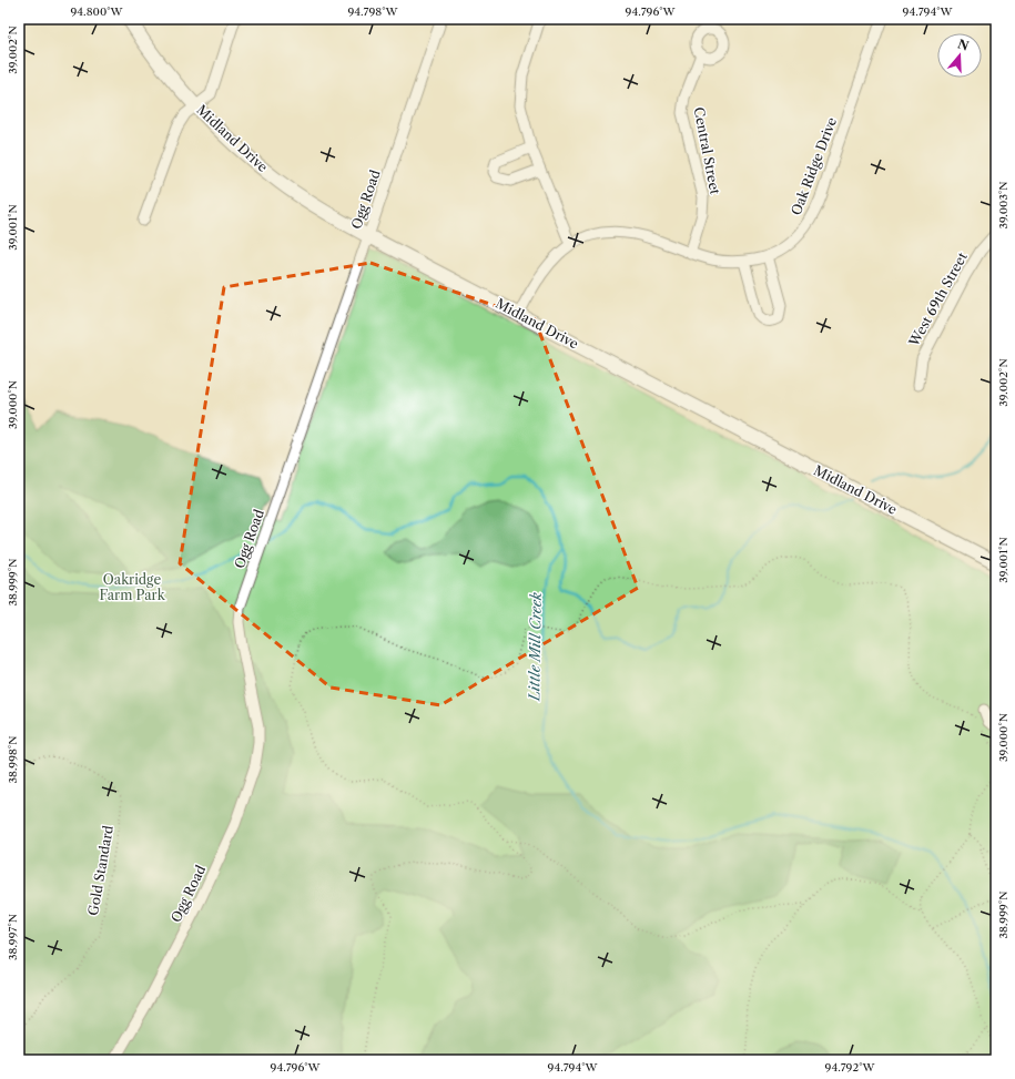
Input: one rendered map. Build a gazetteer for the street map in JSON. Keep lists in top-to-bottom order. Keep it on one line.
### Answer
{"streets":{"main road":["Midland Drive"],"street":["Central Street","Oak Ridge Drive","Ogg Road","West 69th Street"],"path":["Gold Standard"]},"crossings":[["Midland Drive","Oak Ridge Drive"],["Midland Drive","Ogg Road"],["Central Street","Oak Ridge Drive"]],"water":["Little Mill Creek"],"parks":["Oakridge Farm Park"],"north":"top","coordinates":["94.800°W","94.798°W","94.796°W","94.794°W","39.002°N","39.003°N","39.001°N","39.000°N","38.999°N","38.998°N","38.997°N","94.792°W"]}
